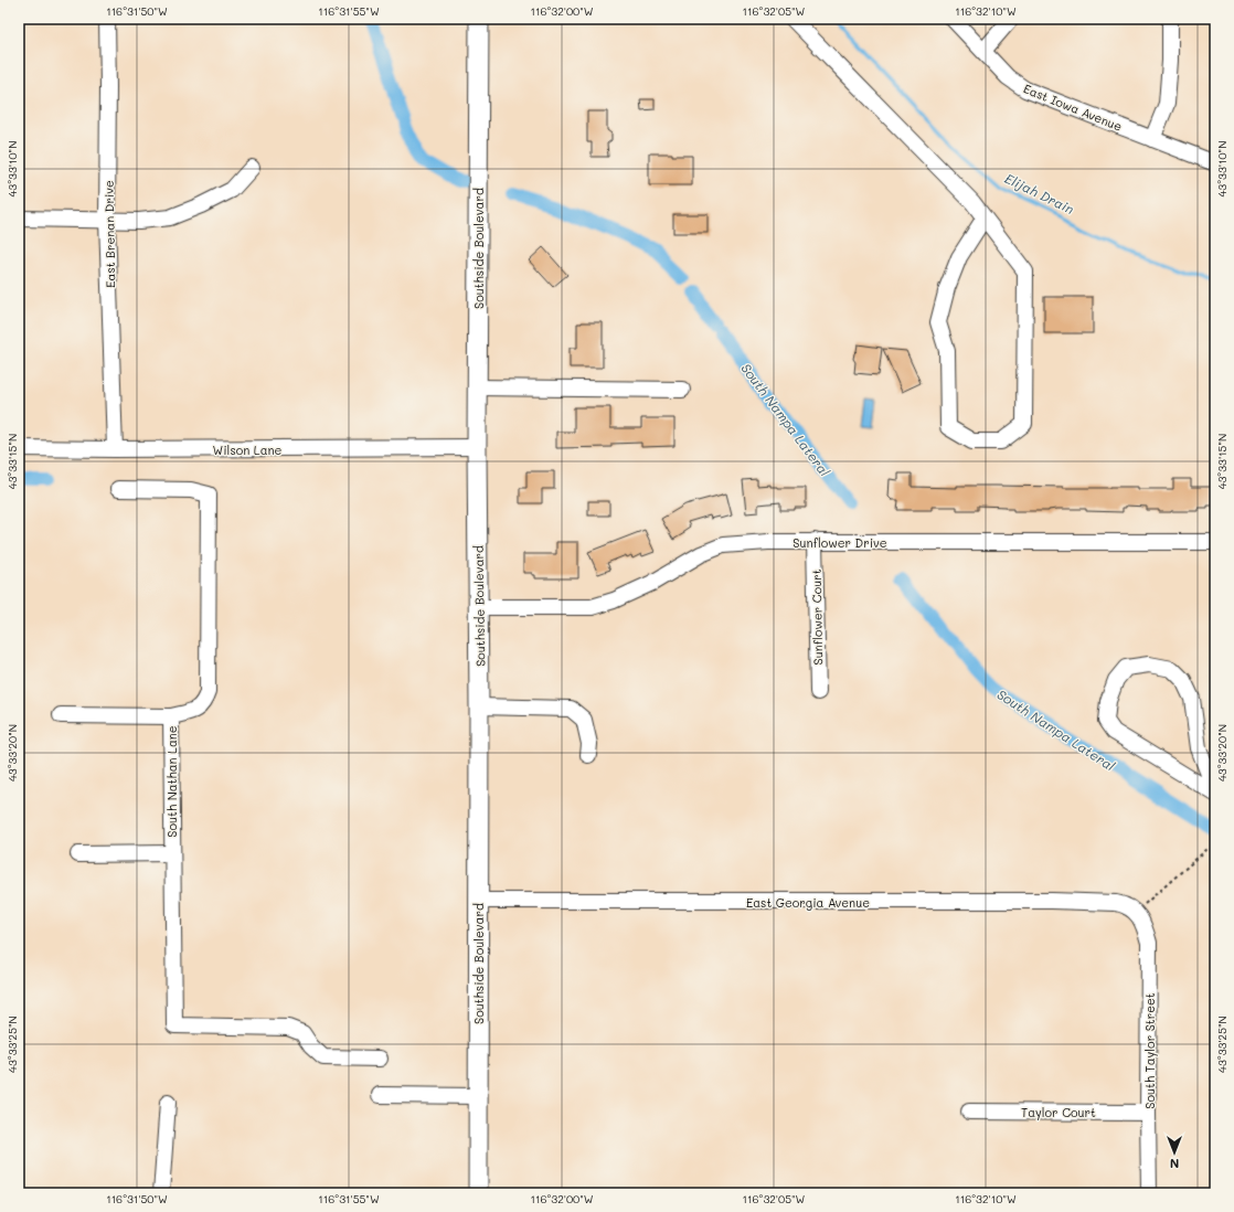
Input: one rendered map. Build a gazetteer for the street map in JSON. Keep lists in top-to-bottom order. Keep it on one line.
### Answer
{"streets":{"main road":["Southside Boulevard"],"street":["East Iowa Avenue","East Brenan Drive","Wilson Lane","Sunflower Drive","Sunflower Court","South Nathan Lane","East Georgia Avenue","South Taylor Street","Taylor Court"]},"crossings":[["East Brenan Drive","Wilson Lane"],["Southside Boulevard","Wilson Lane"],["Southside Boulevard","Sunflower Drive"],["Southside Boulevard","East Georgia Avenue"],["Sunflower Drive","Sunflower Court"],["East Georgia Avenue","South Taylor Street"],["South Taylor Street","Taylor Court"]],"water":["Elijah Drain","South Nampa Lateral"],"north":"bottom","coordinates":["116°31'50\"W","116°31'55\"W","116°32'00\"W","116°32'05\"W","116°32'10\"W","43°33'10\"N","43°33'15\"N","43°33'20\"N","43°33'25\"N"]}
